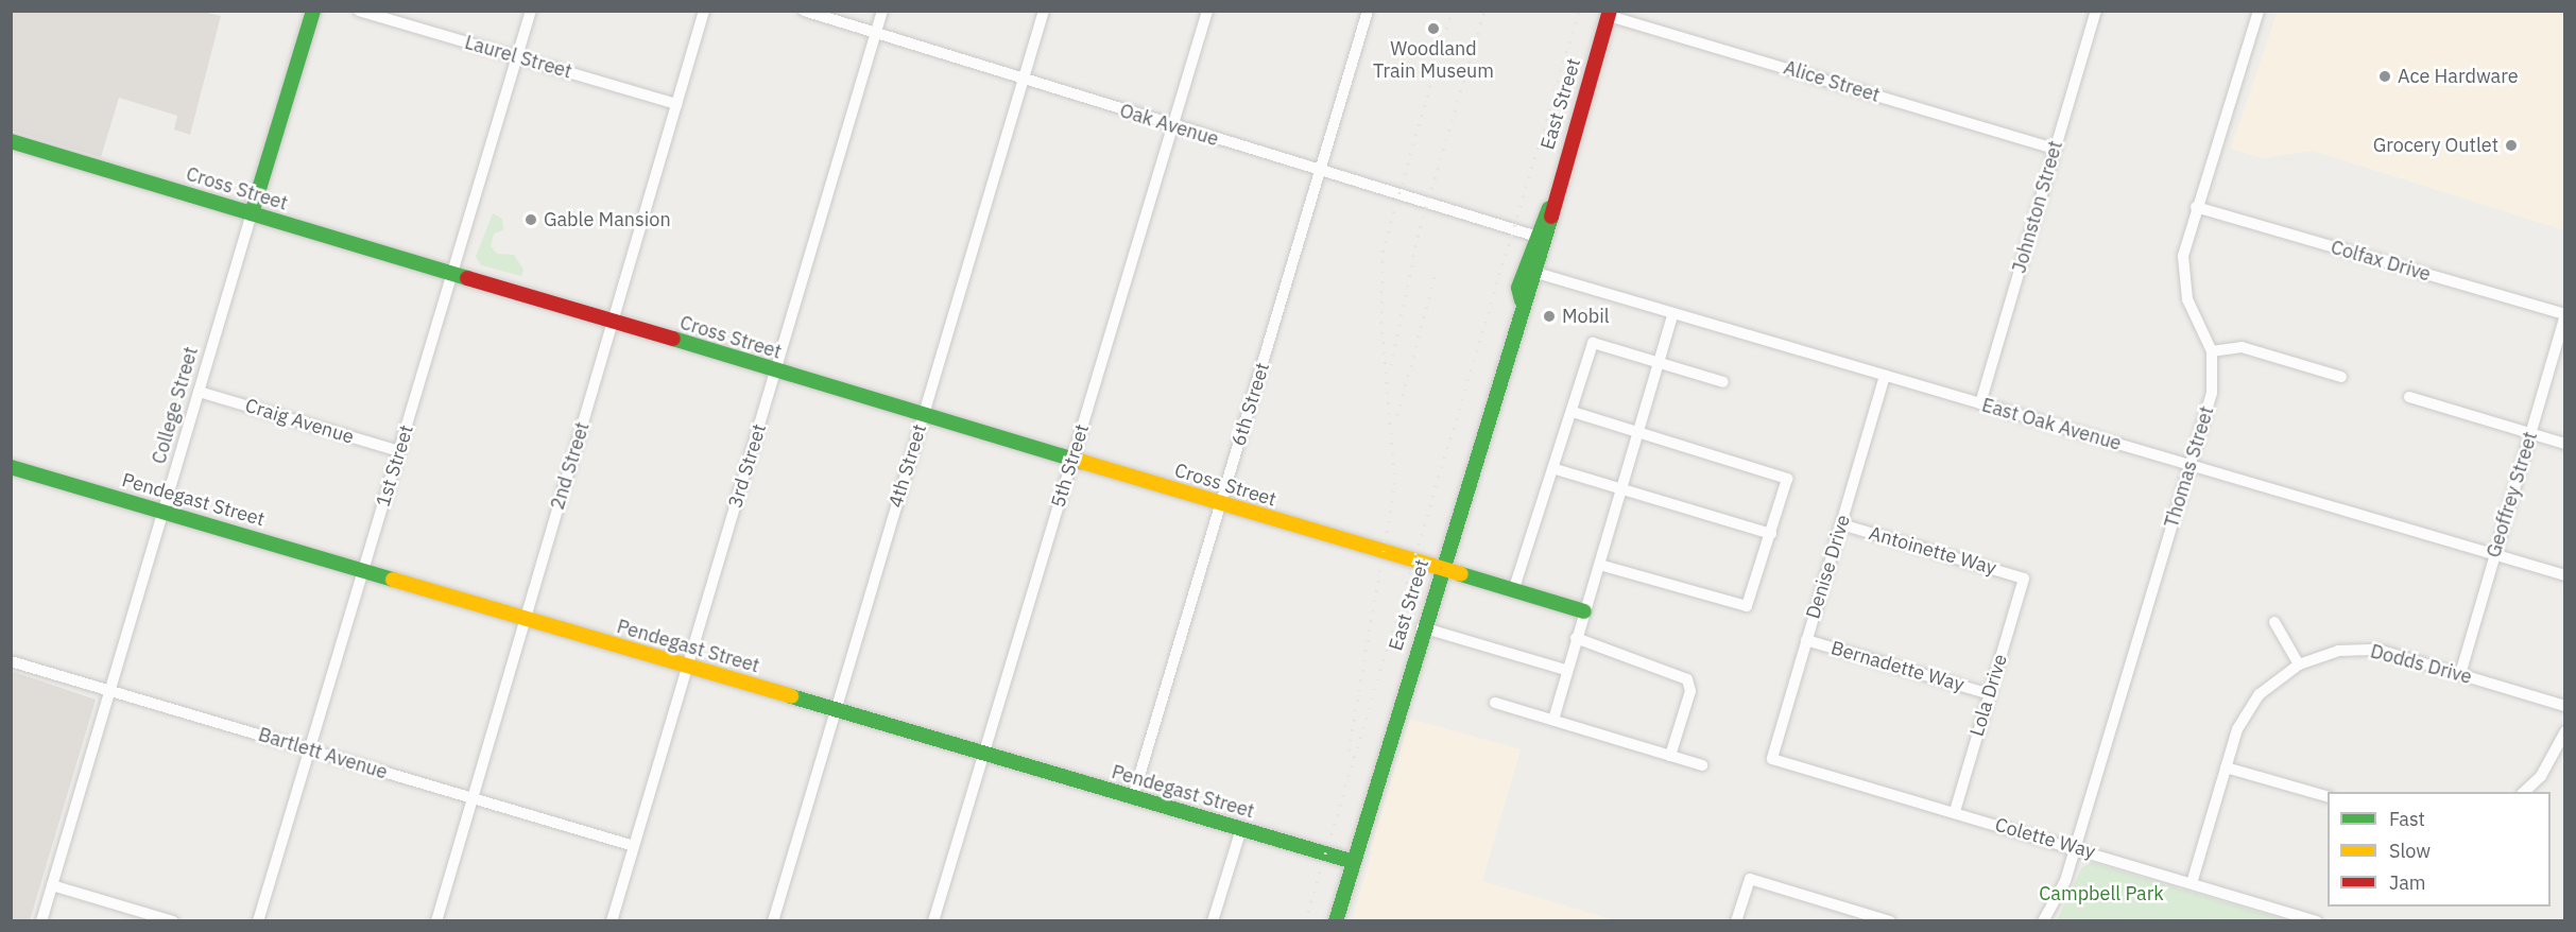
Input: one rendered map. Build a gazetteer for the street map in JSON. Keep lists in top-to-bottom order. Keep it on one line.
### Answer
{"streets":{"street":["Laurel Street","Alice Street","East Street","Oak Avenue","Cross Street","Johnston Street","Colfax Drive","6th Street","College Street","Craig Avenue","East Oak Avenue","1st Street","2nd Street","3rd Street","4th Street","5th Street","Thomas Street","Geoffrey Street","Pendegast Street","Antoinette Way","Denise Drive","Dodds Drive","Bernadette Way","Lola Drive","Bartlett Avenue","Colette Way"]},"crossings":[["Laurel Street","1st Street"],["Laurel Street","2nd Street"],["Alice Street","East Street"],["Alice Street","Johnston Street"],["East Street","Oak Avenue"],["East Street","Cross Street"],["East Street","East Oak Avenue"],["East Street","Pendegast Street"],["Oak Avenue","6th Street"],["Oak Avenue","3rd Street"],["Oak Avenue","4th Street"],["Oak Avenue","5th Street"],["Cross Street","6th Street"],["Cross Street","College Street"],["Cross Street","1st Street"],["Cross Street","2nd Street"],["Cross Street","3rd Street"],["Cross Street","4th Street"],["Cross Street","5th Street"],["Johnston Street","East Oak Avenue"],["Colfax Drive","Thomas Street"],["Colfax Drive","Geoffrey Street"],["6th Street","Pendegast Street"],["College Street","Craig Avenue"],["College Street","Pendegast Street"],["College Street","Bartlett Avenue"],["Craig Avenue","1st Street"],["East Oak Avenue","Thomas Street"],["East Oak Avenue","Geoffrey Street"],["East Oak Avenue","Denise Drive"],["1st Street","Pendegast Street"],["1st Street","Bartlett Avenue"],["2nd Street","Pendegast Street"],["2nd Street","Bartlett Avenue"],["3rd Street","Pendegast Street"],["3rd Street","Bartlett Avenue"],["4th Street","Pendegast Street"],["5th Street","Pendegast Street"],["Thomas Street","Colette Way"],["Geoffrey Street","Dodds Drive"],["Antoinette Way","Denise Drive"],["Antoinette Way","Lola Drive"],["Denise Drive","Bernadette Way"],["Denise Drive","Colette Way"],["Dodds Drive","Colette Way"],["Bernadette Way","Lola Drive"],["Lola Drive","Colette Way"]],"parks":["Campbell Park"],"places":["Woodland Train Museum","Ace Hardware","Grocery Outlet","Gable Mansion","Mobil"],"legend":["Fast","Slow","Jam"]}
